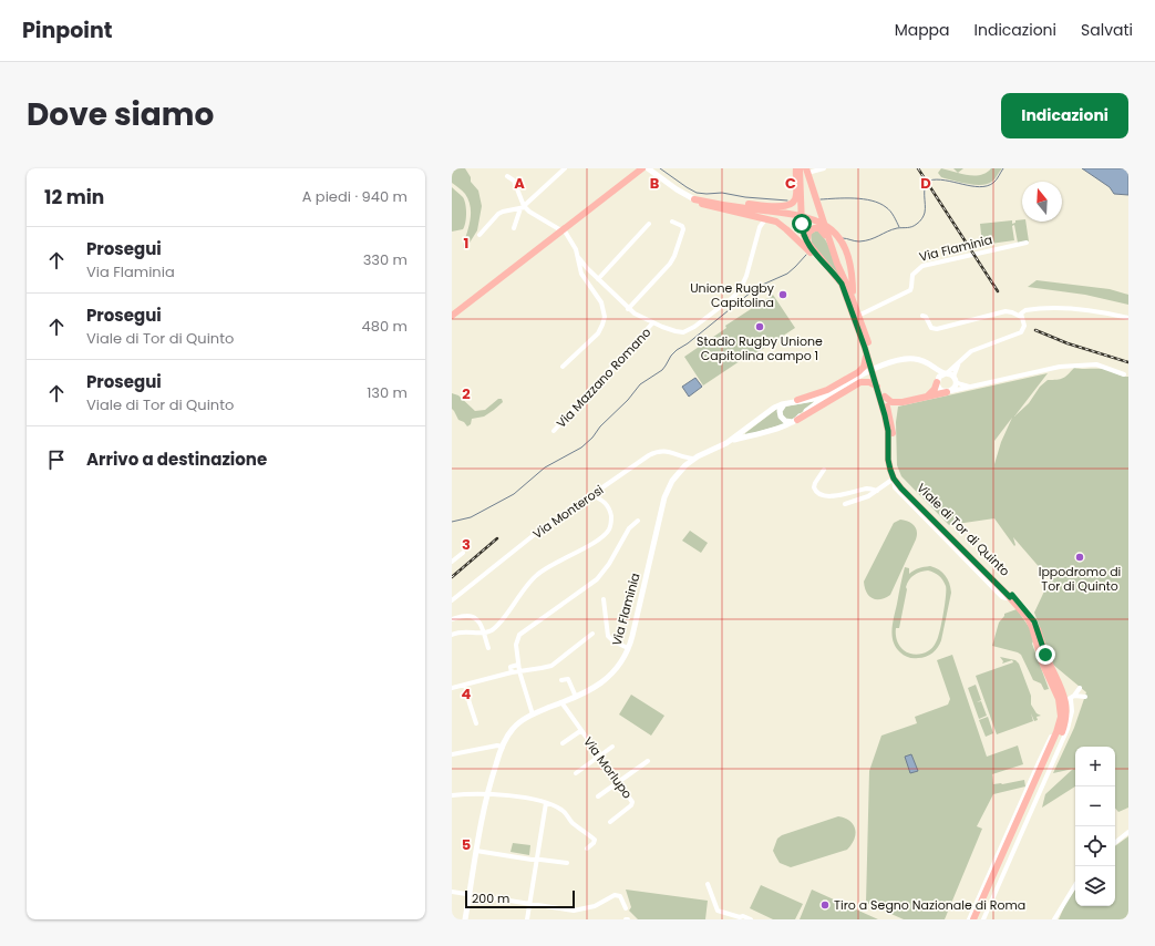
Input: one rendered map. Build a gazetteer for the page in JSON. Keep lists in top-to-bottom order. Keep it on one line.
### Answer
{"streets":{"main road":["Viale di Tor di Quinto"],"street":["Via Flaminia","Via Mazzano Romano","Via Monterosi","Via Morlupo"]},"crossings":[["Via Flaminia","Via Monterosi"],["Via Flaminia","Via Morlupo"]],"places":["Unione Rugby Capitolina","Stadio Rugby Unione Capitolina campo 1","Ippodromo di Tor di Quinto","Tiro a Segno Nazionale di Roma"],"scale_bar":"200 m","north":"top","page":{"header":"Pinpoint","nav":["Mappa","Indicazioni","Salvati"],"title":"Dove siamo","buttons":"Indicazioni","heading":["12 min","A piedi · 940 m"],"list":[["Prosegui","Via Flaminia","330 m"],["Prosegui","Viale di Tor di Quinto","480 m"],["Prosegui","Viale di Tor di Quinto","130 m"],"Arrivo a destinazione"],"map_buttons":["+","−"],"scale":"200 m"},"grid":{"columns":["A","B","C","D"],"rows":["1","2","3","4","5"]}}
